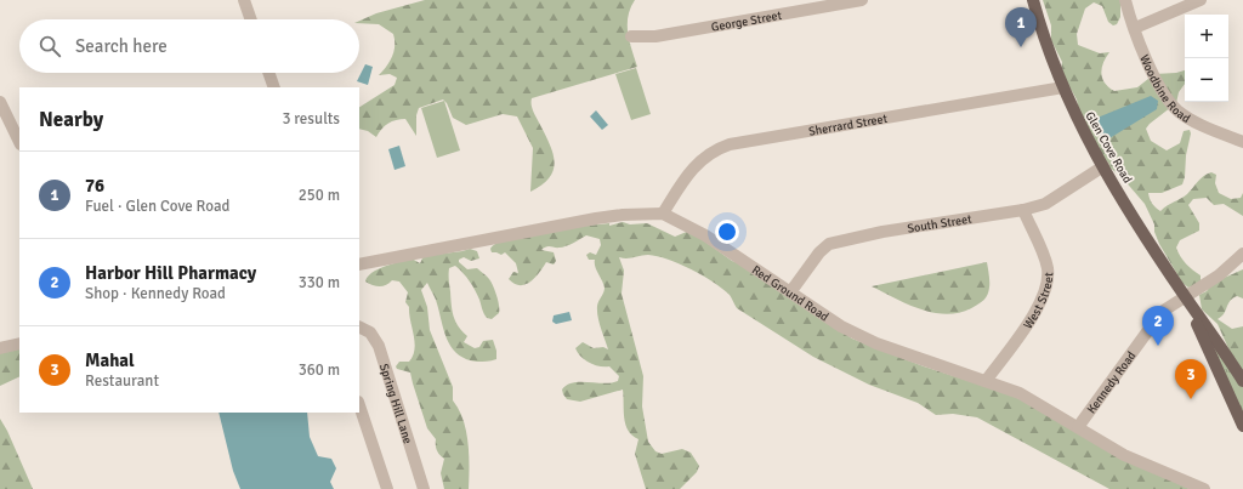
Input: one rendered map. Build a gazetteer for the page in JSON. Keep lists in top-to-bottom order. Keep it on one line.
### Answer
{"streets":{"main road":["Glen Cove Road"],"street":["George Street","Woodbine Road","Sherrard Street","South Street","Red Ground Road","West Street","Kennedy Road","Spring Hill Lane"]},"crossings":[["Sherrard Street","Glen Cove Road"],["Sherrard Street","Red Ground Road"],["Glen Cove Road","South Street"],["Glen Cove Road","Kennedy Road"],["South Street","Red Ground Road"],["South Street","West Street"],["Red Ground Road","West Street"],["Red Ground Road","Kennedy Road"]],"page":{"pins":["1","2","3"],"map_buttons":["+","−"],"search":"Search here","heading":["Nearby","3 results"],"list":[{"mark":"1","name":"76","note":"Fuel · Glen Cove Road","value":"250 m"},{"mark":"2","name":"Harbor Hill Pharmacy","note":"Shop · Kennedy Road","value":"330 m"},{"mark":"3","name":"Mahal","note":"Restaurant","value":"360 m"}]}}
